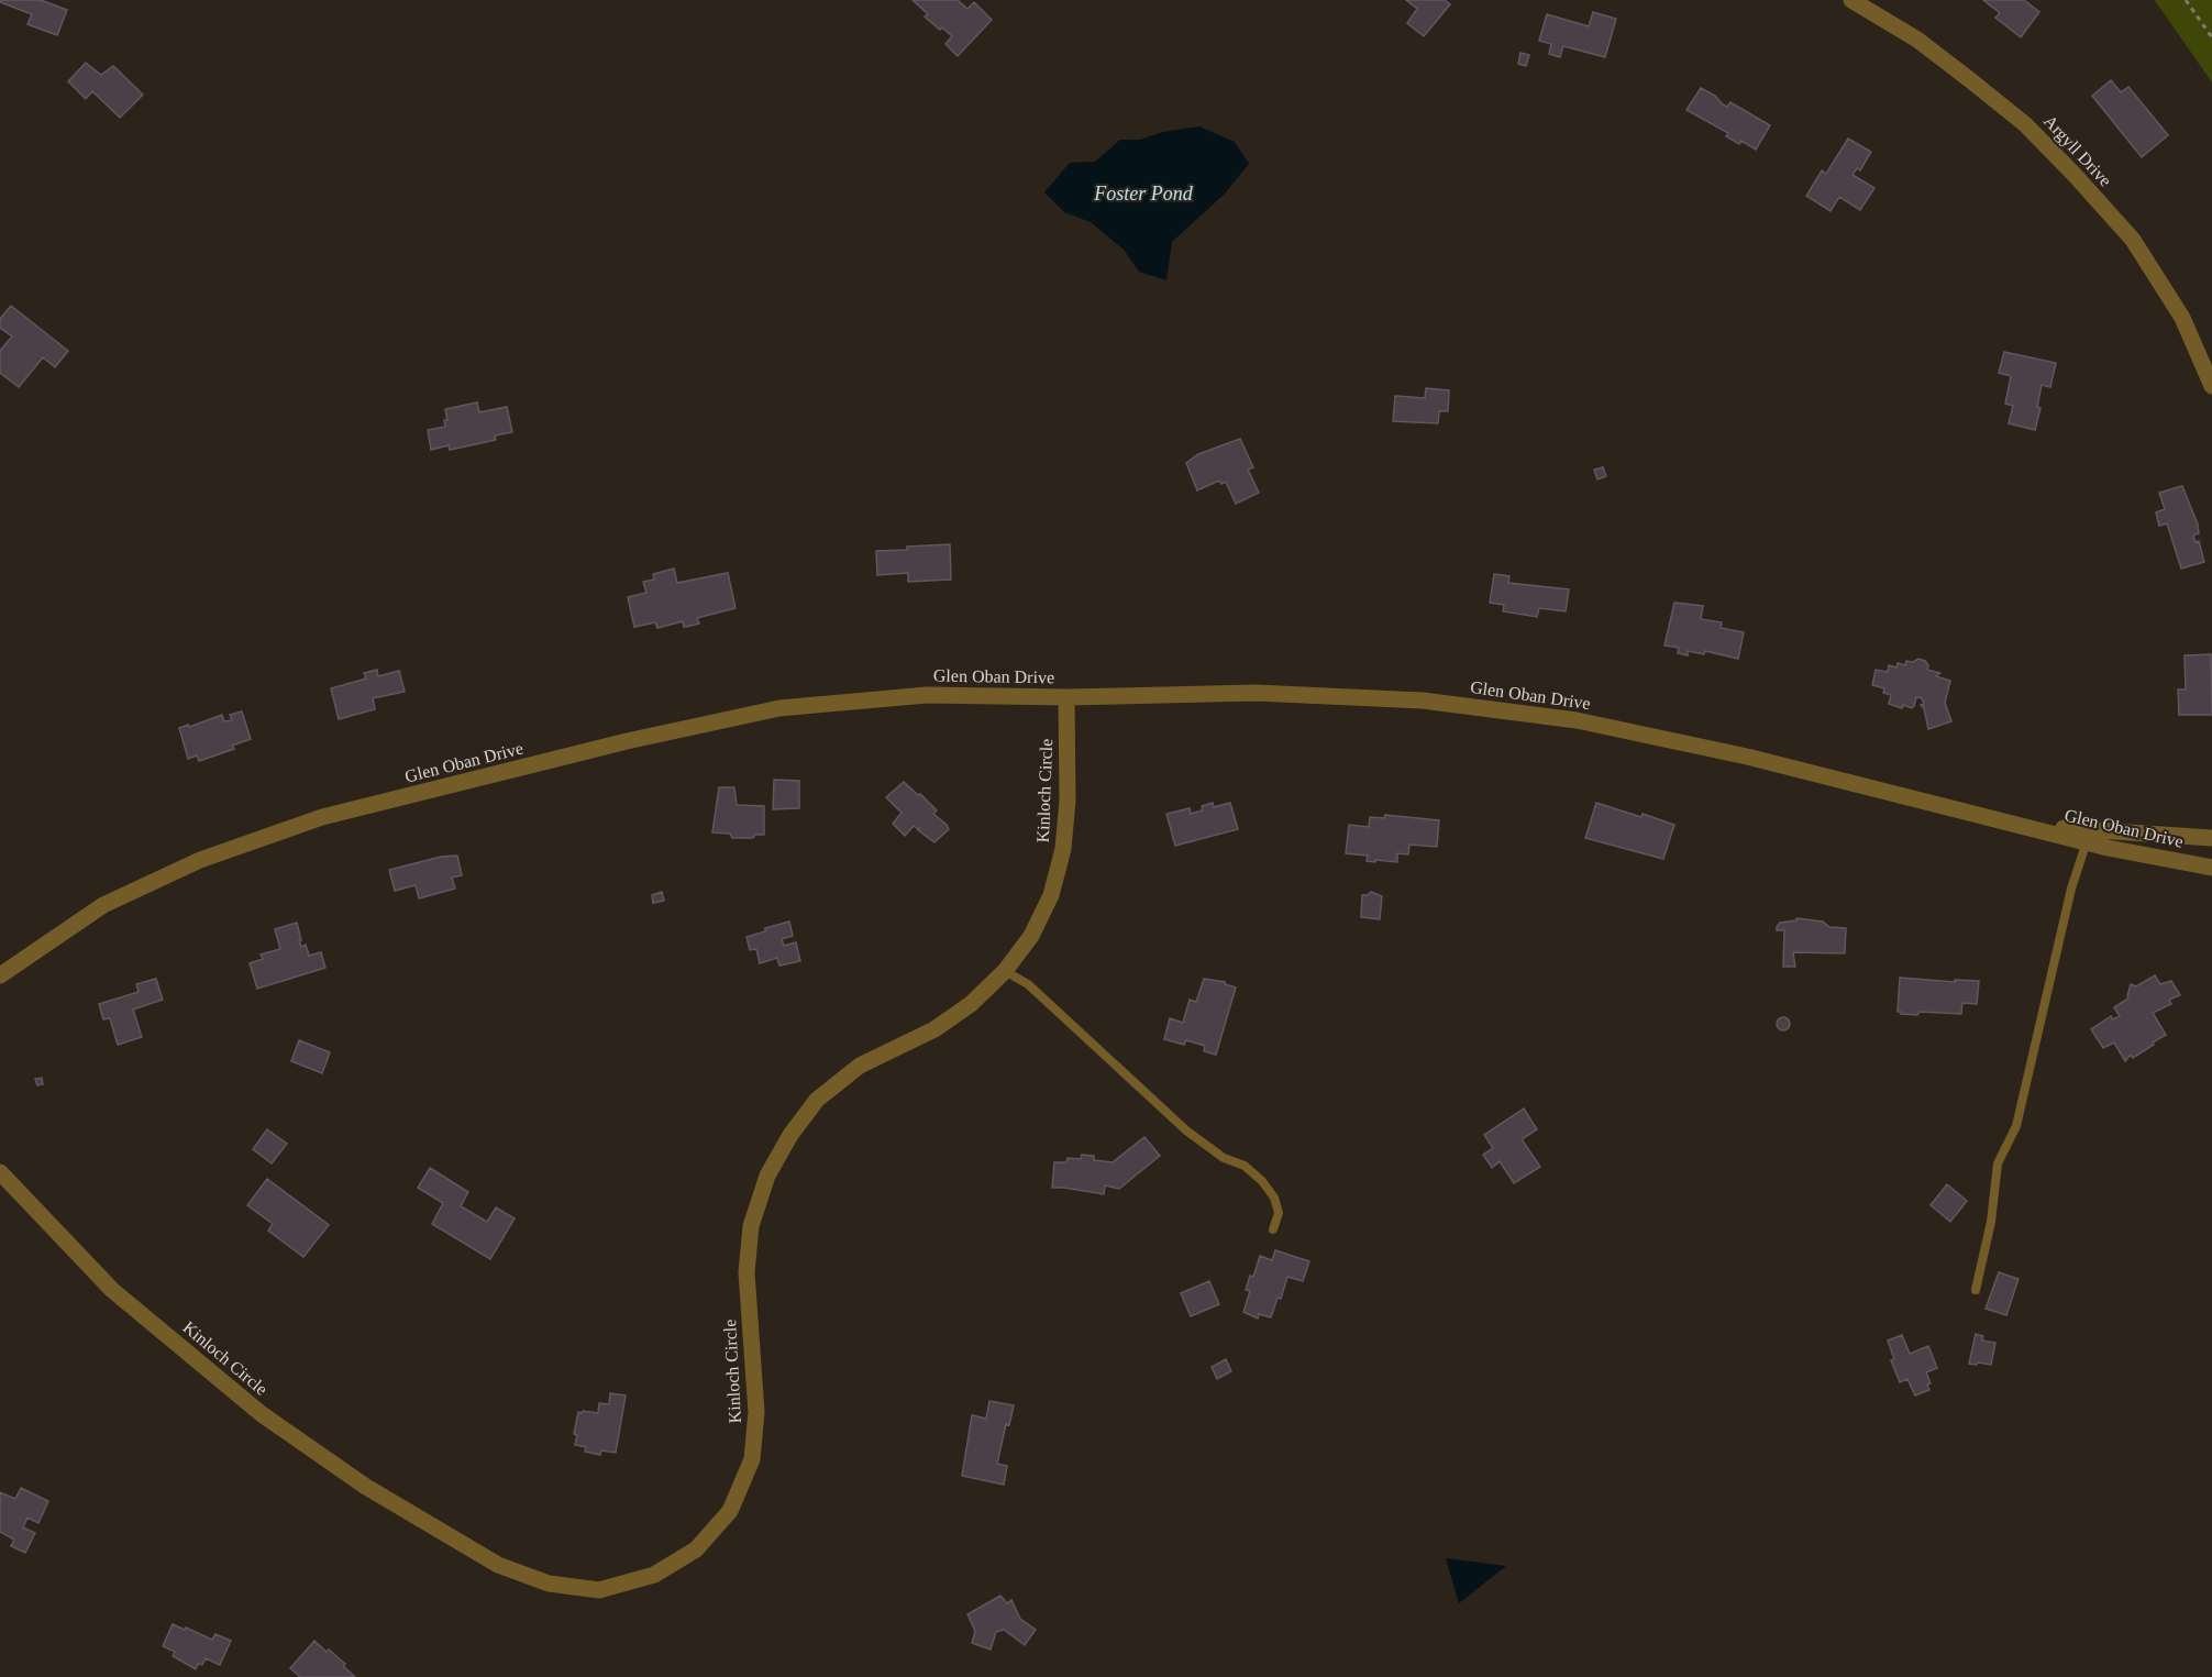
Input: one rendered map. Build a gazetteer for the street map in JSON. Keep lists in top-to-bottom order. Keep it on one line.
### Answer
{"streets":{"street":["Argyll Drive","Glen Oban Drive","Kinloch Circle"]},"crossings":[["Glen Oban Drive","Kinloch Circle"]],"water":["Foster Pond"]}
